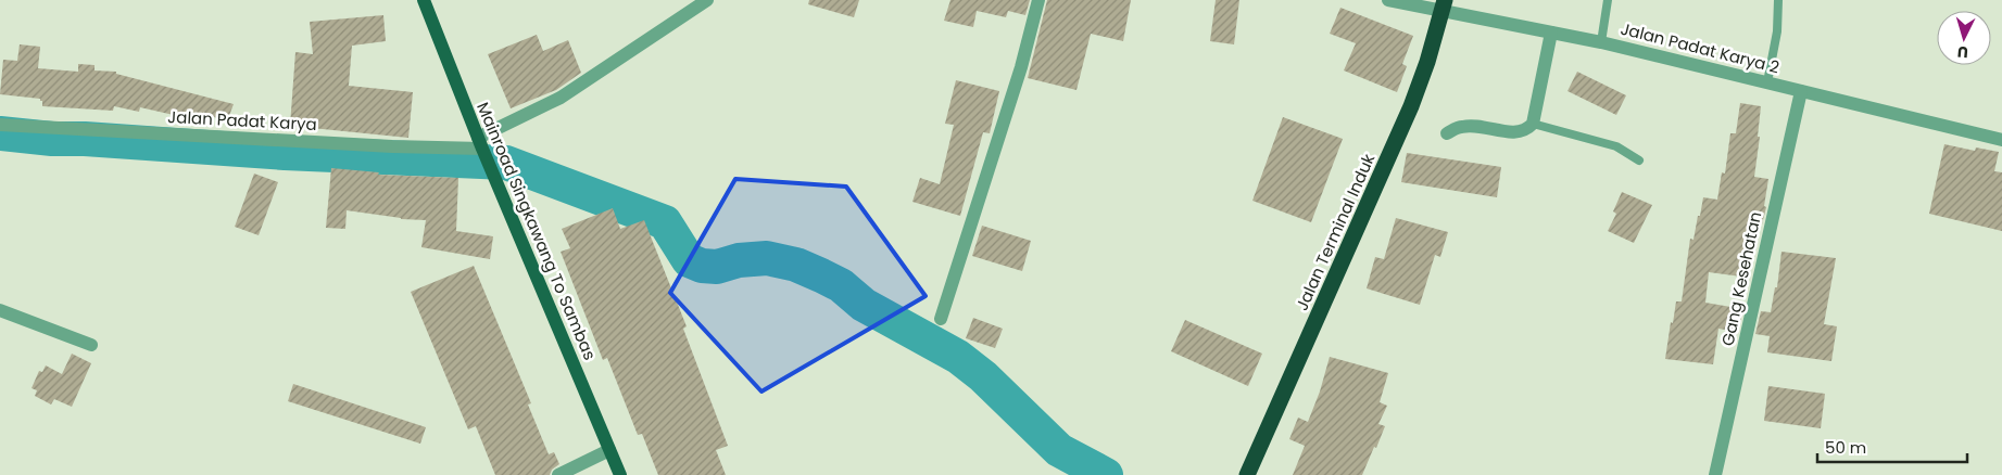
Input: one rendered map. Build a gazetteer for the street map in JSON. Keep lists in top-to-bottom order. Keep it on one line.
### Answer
{"streets":{"highway":["Jalan Terminal Induk"],"main road":["Mainroad Singkawang To Sambas"],"street":["Jalan Padat Karya 2","Jalan Padat Karya","Gang Kesehatan"]},"crossings":[["Jalan Padat Karya 2","Jalan Terminal Induk"],["Jalan Padat Karya 2","Gang Kesehatan"],["Jalan Padat Karya","Mainroad Singkawang To Sambas"]],"scale_bar":"50 m","north":"bottom"}
